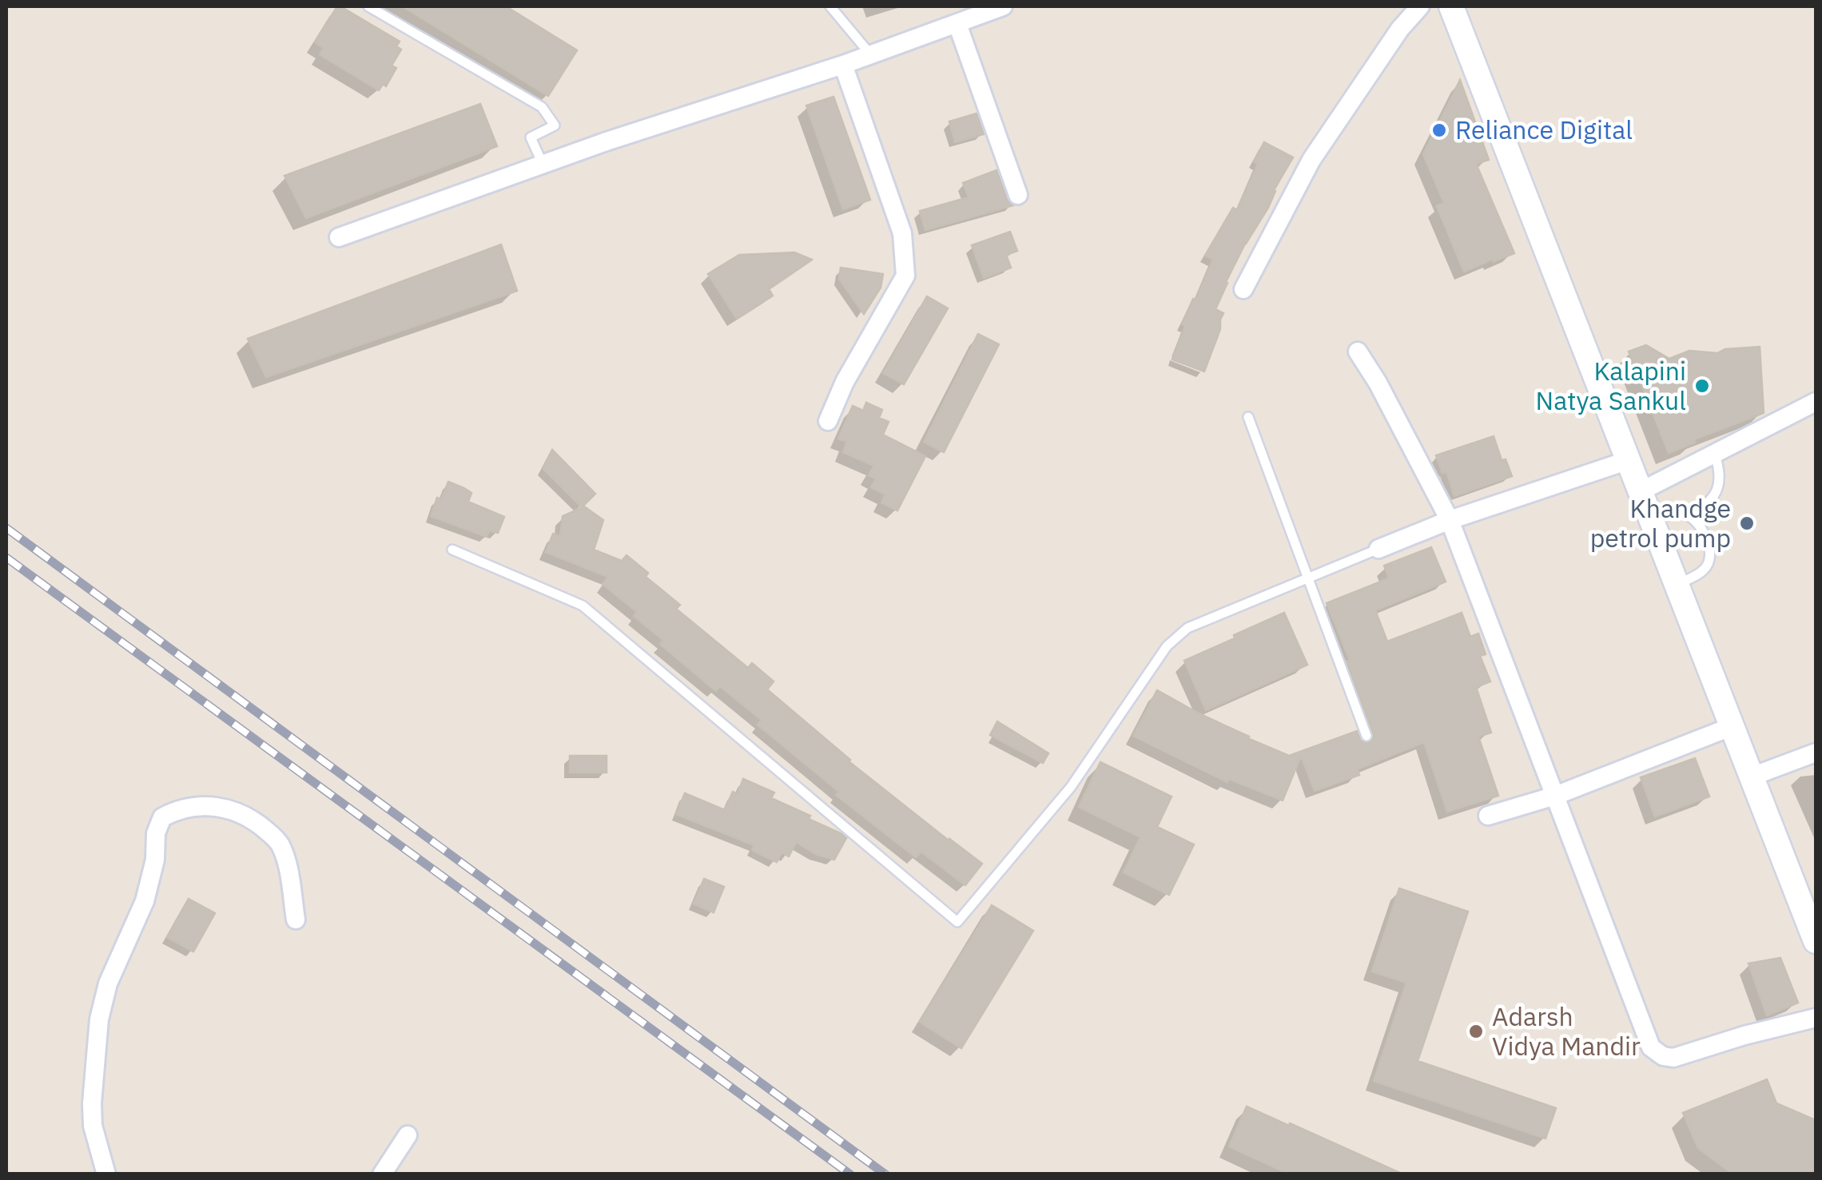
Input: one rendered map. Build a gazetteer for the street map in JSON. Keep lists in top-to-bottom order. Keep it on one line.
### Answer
{"places":["Reliance Digital","Kalapini Natya Sankul","Khandge petrol pump","Adarsh Vidya Mandir"]}
